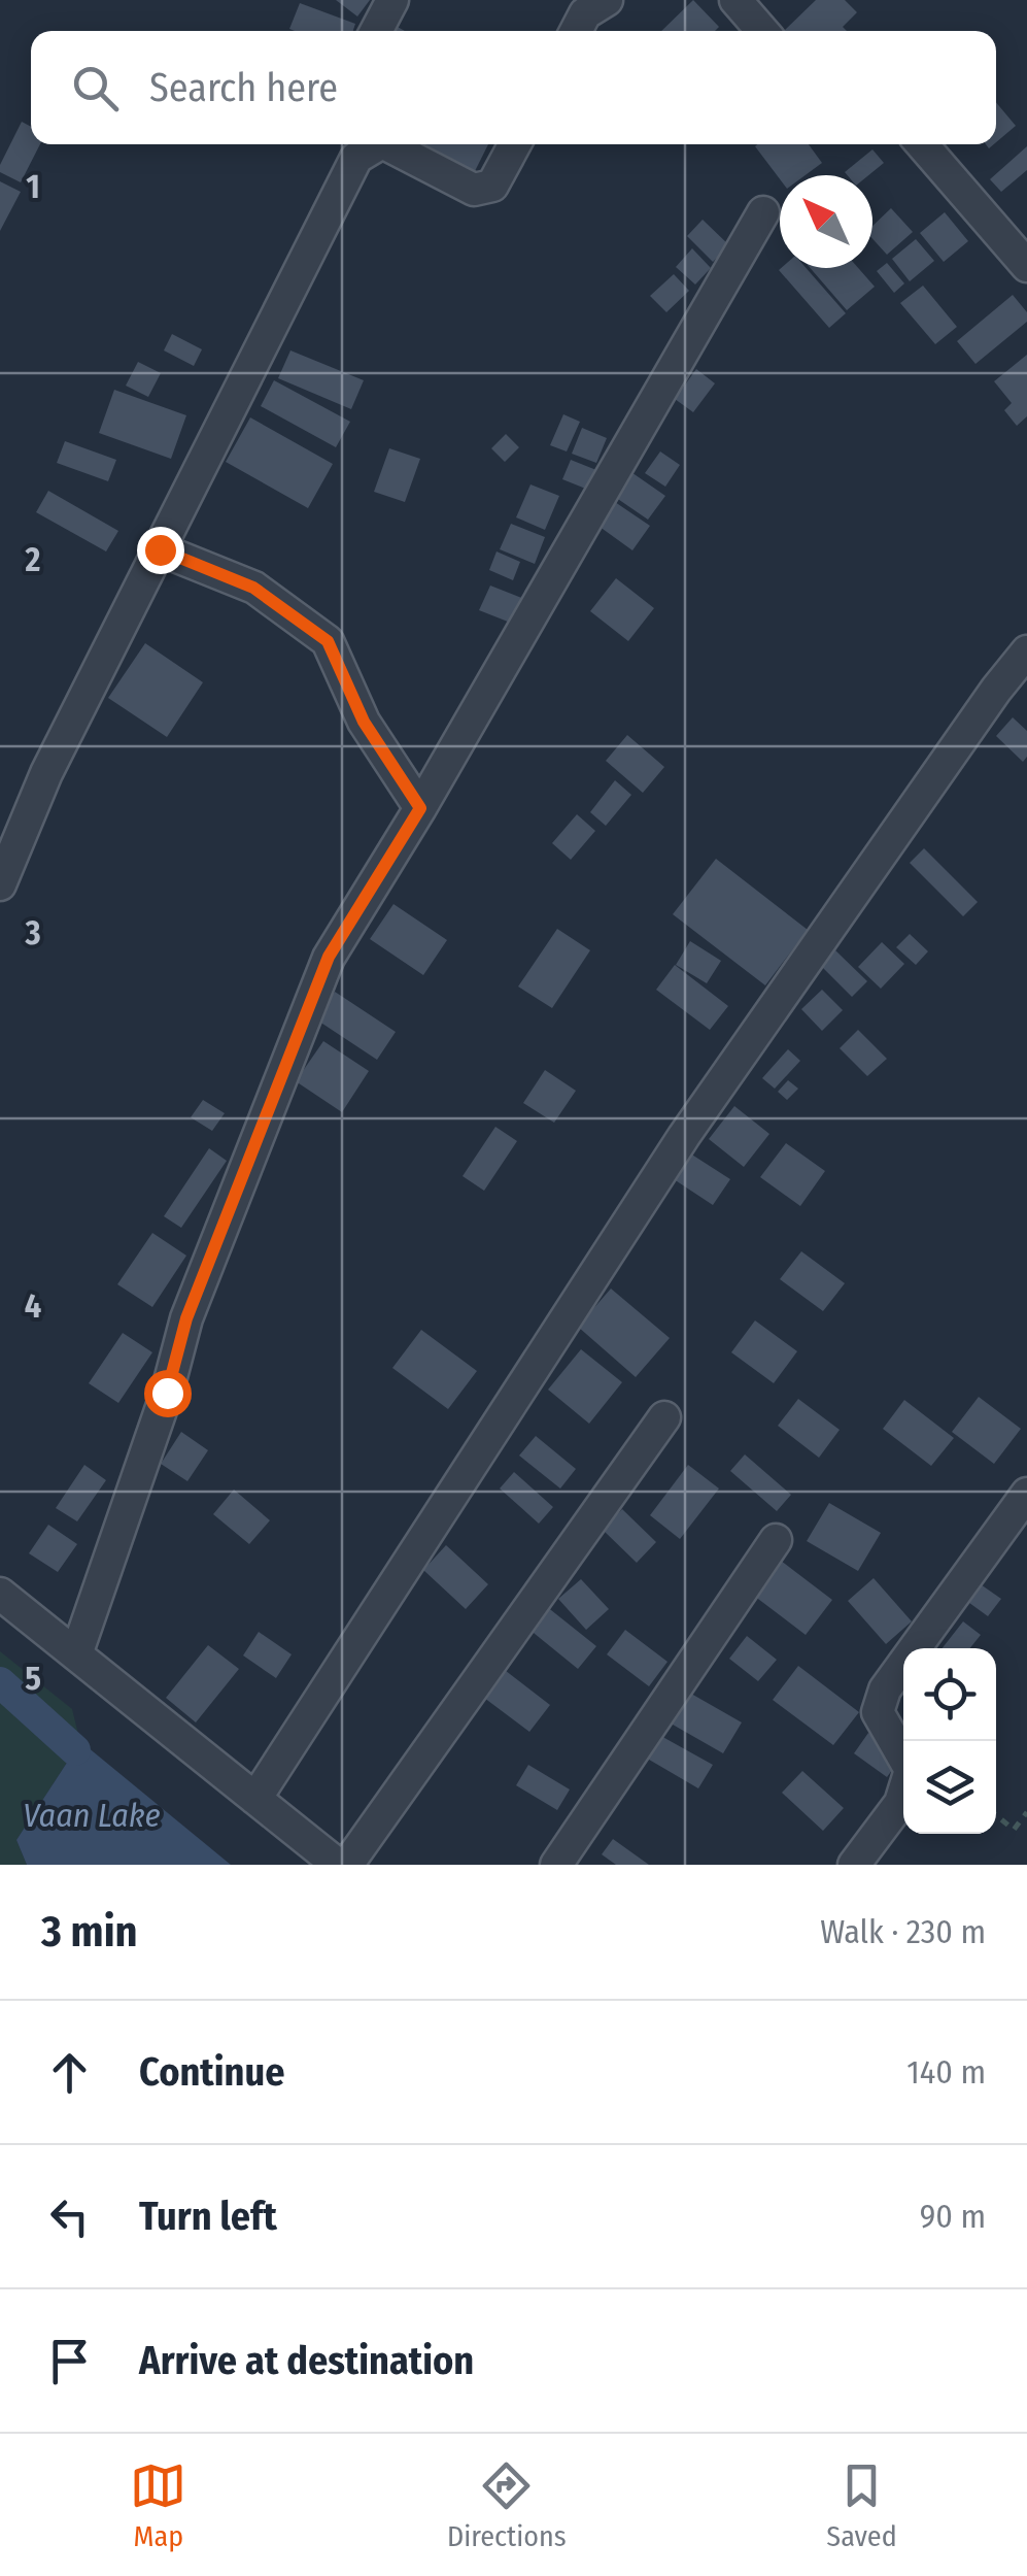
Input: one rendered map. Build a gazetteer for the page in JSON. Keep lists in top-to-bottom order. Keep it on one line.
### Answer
{"water":["Vaan Lake"],"north":"top left","page":{"search":"Search here","heading":["3 min","Walk · 230 m"],"list":[["Continue","140 m"],["Turn left","90 m"],"Arrive at destination"],"nav":["Map","Directions","Saved"]},"grid":{"rows":["1","2","3","4","5"]}}
